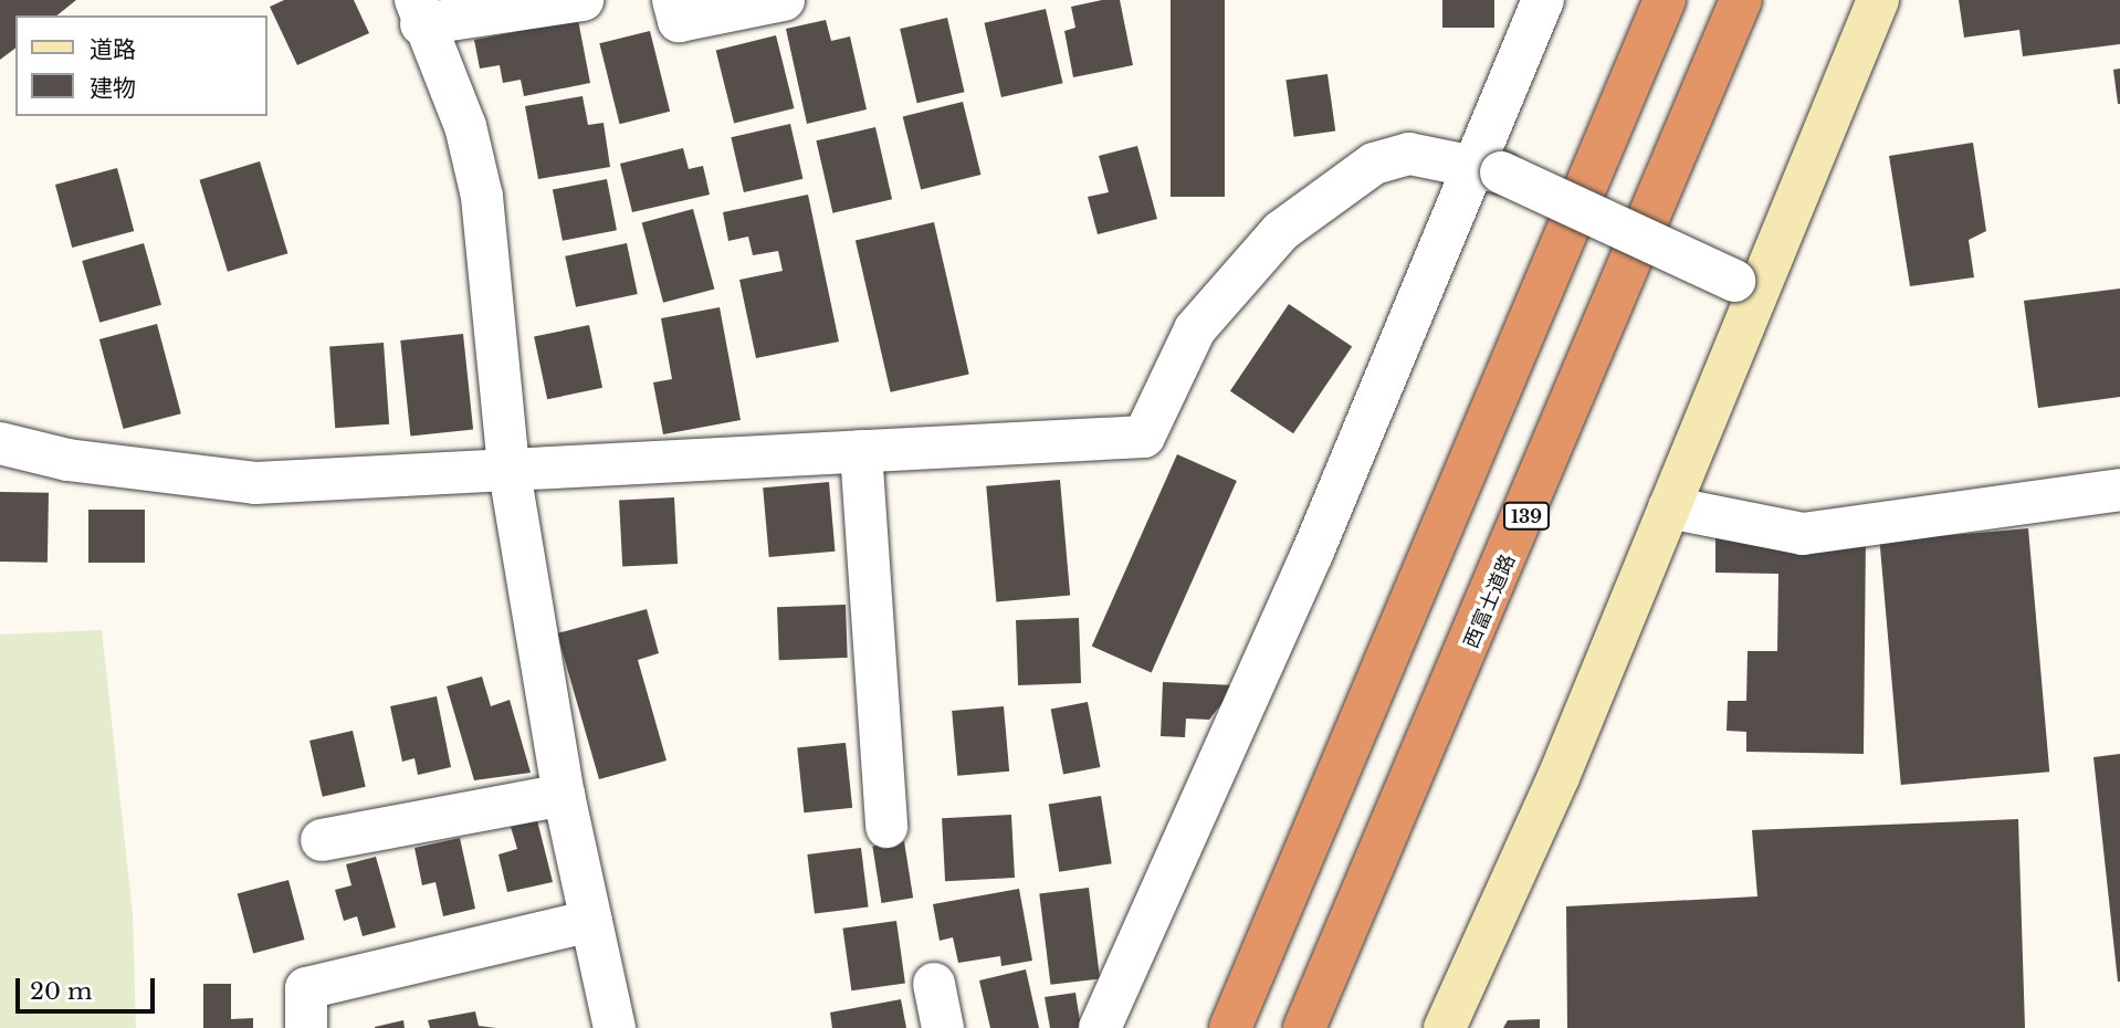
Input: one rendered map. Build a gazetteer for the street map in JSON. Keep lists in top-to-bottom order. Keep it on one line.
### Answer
{"streets":{"highway":["139","西富士道路"]},"legend":["道路","建物"],"scale_bar":"20 m"}
